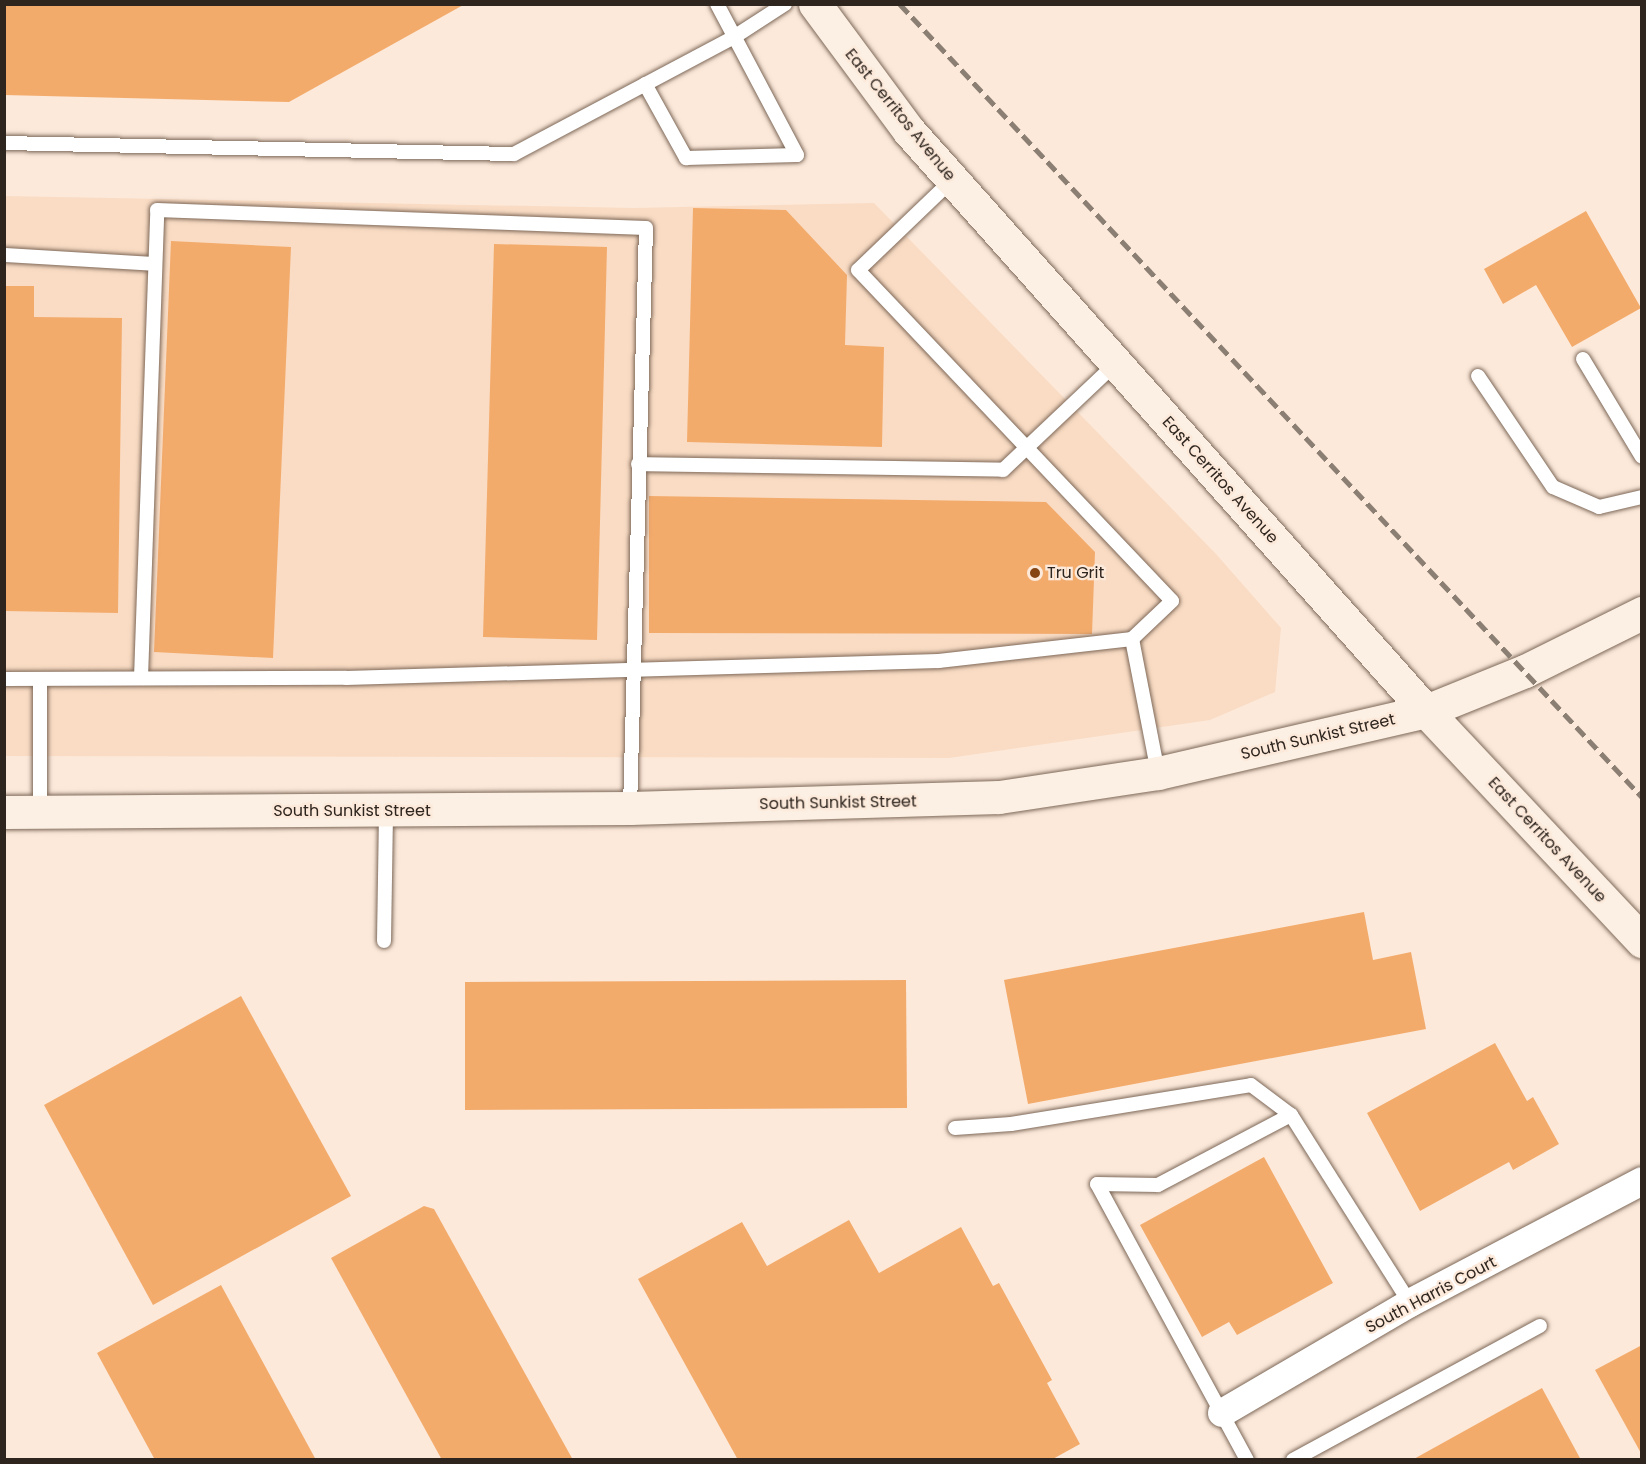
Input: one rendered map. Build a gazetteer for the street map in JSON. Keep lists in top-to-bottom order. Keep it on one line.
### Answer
{"streets":{"street":["East Cerritos Avenue","South Sunkist Street","South Harris Court"]},"crossings":[["East Cerritos Avenue","South Sunkist Street"]],"places":["Tru Grit"]}
